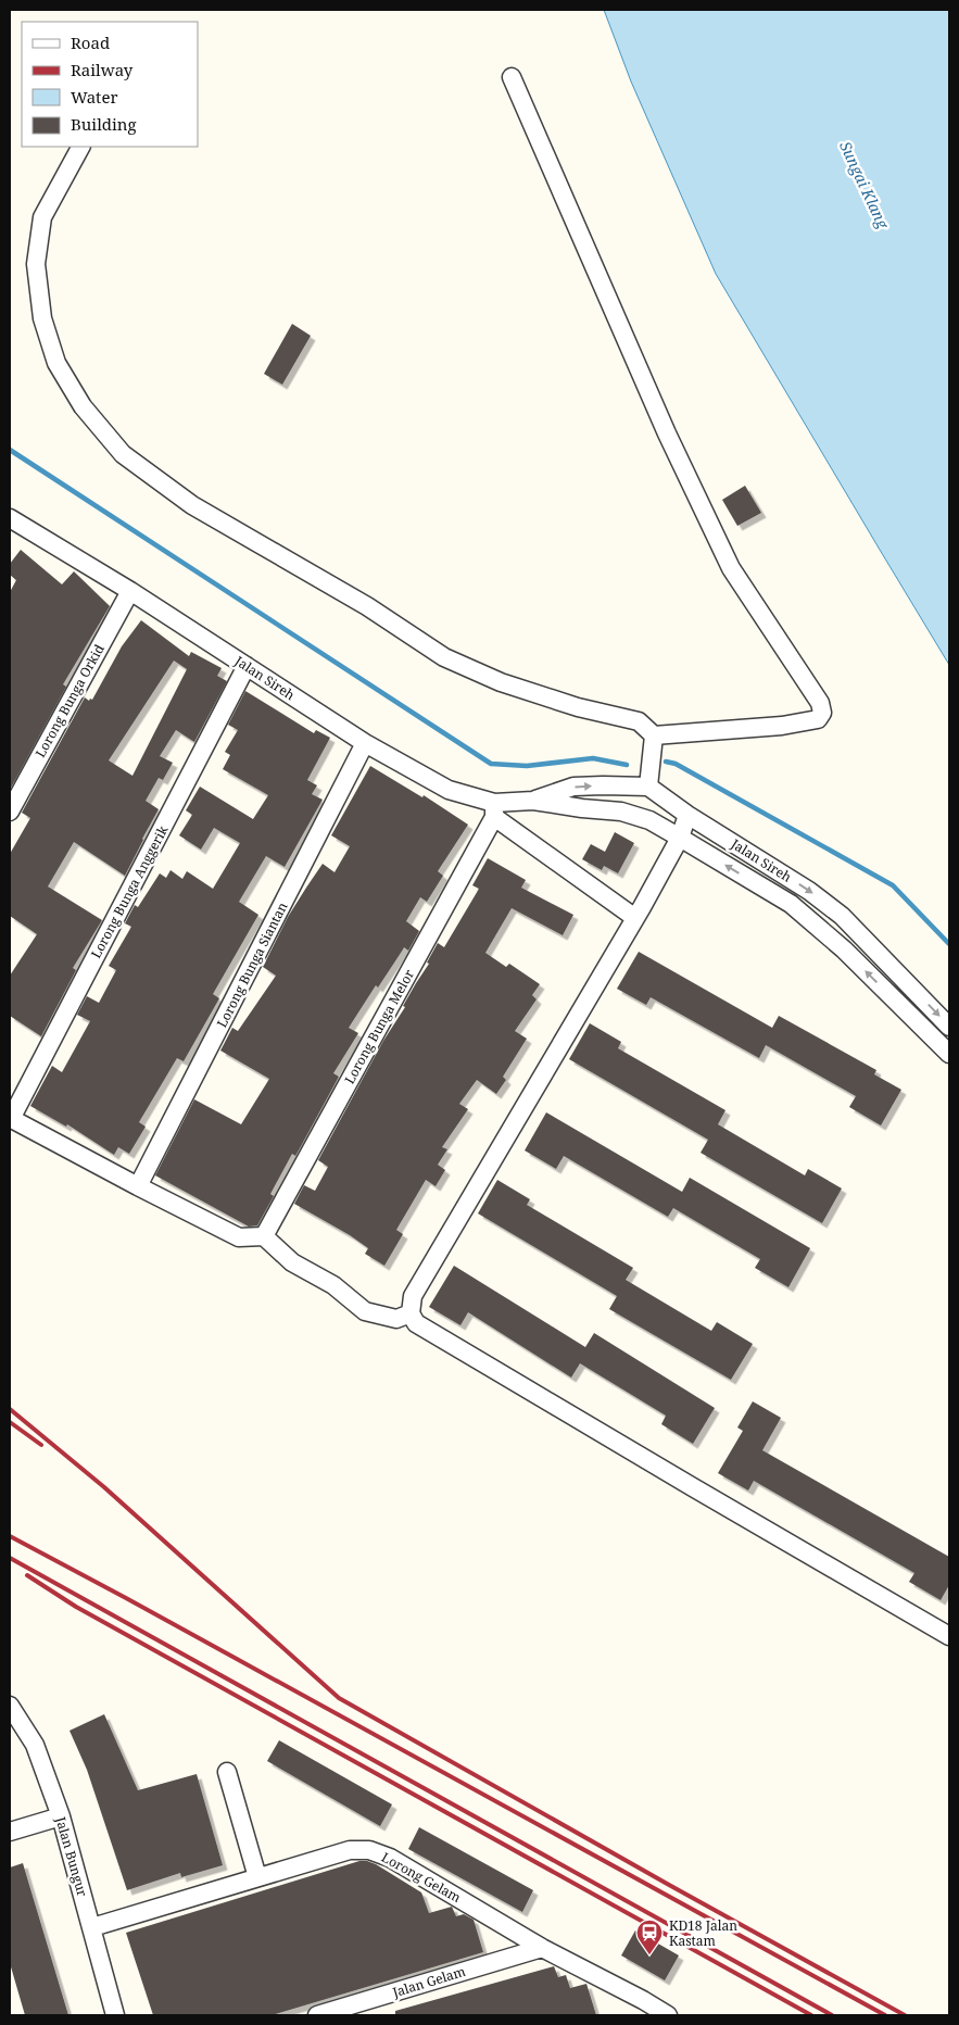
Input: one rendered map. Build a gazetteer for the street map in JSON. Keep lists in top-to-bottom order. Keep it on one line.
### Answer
{"streets":{"street":["Jalan Sireh","Lorong Bunga Orkid","Lorong Bunga Anggerik","Lorong Bunga Siantan","Lorong Bunga Melor","Jalan Bungur","Lorong Gelam","Jalan Gelam"]},"crossings":[["Jalan Sireh","Lorong Bunga Orkid"],["Jalan Sireh","Lorong Bunga Anggerik"],["Jalan Sireh","Lorong Bunga Siantan"],["Jalan Sireh","Lorong Bunga Melor"],["Jalan Bungur","Lorong Gelam"],["Lorong Gelam","Jalan Gelam"]],"water":["Sungai Klang"],"places":{"station":["KD18 Jalan Kastam"]},"legend":["Road","Railway","Water","Building"]}
